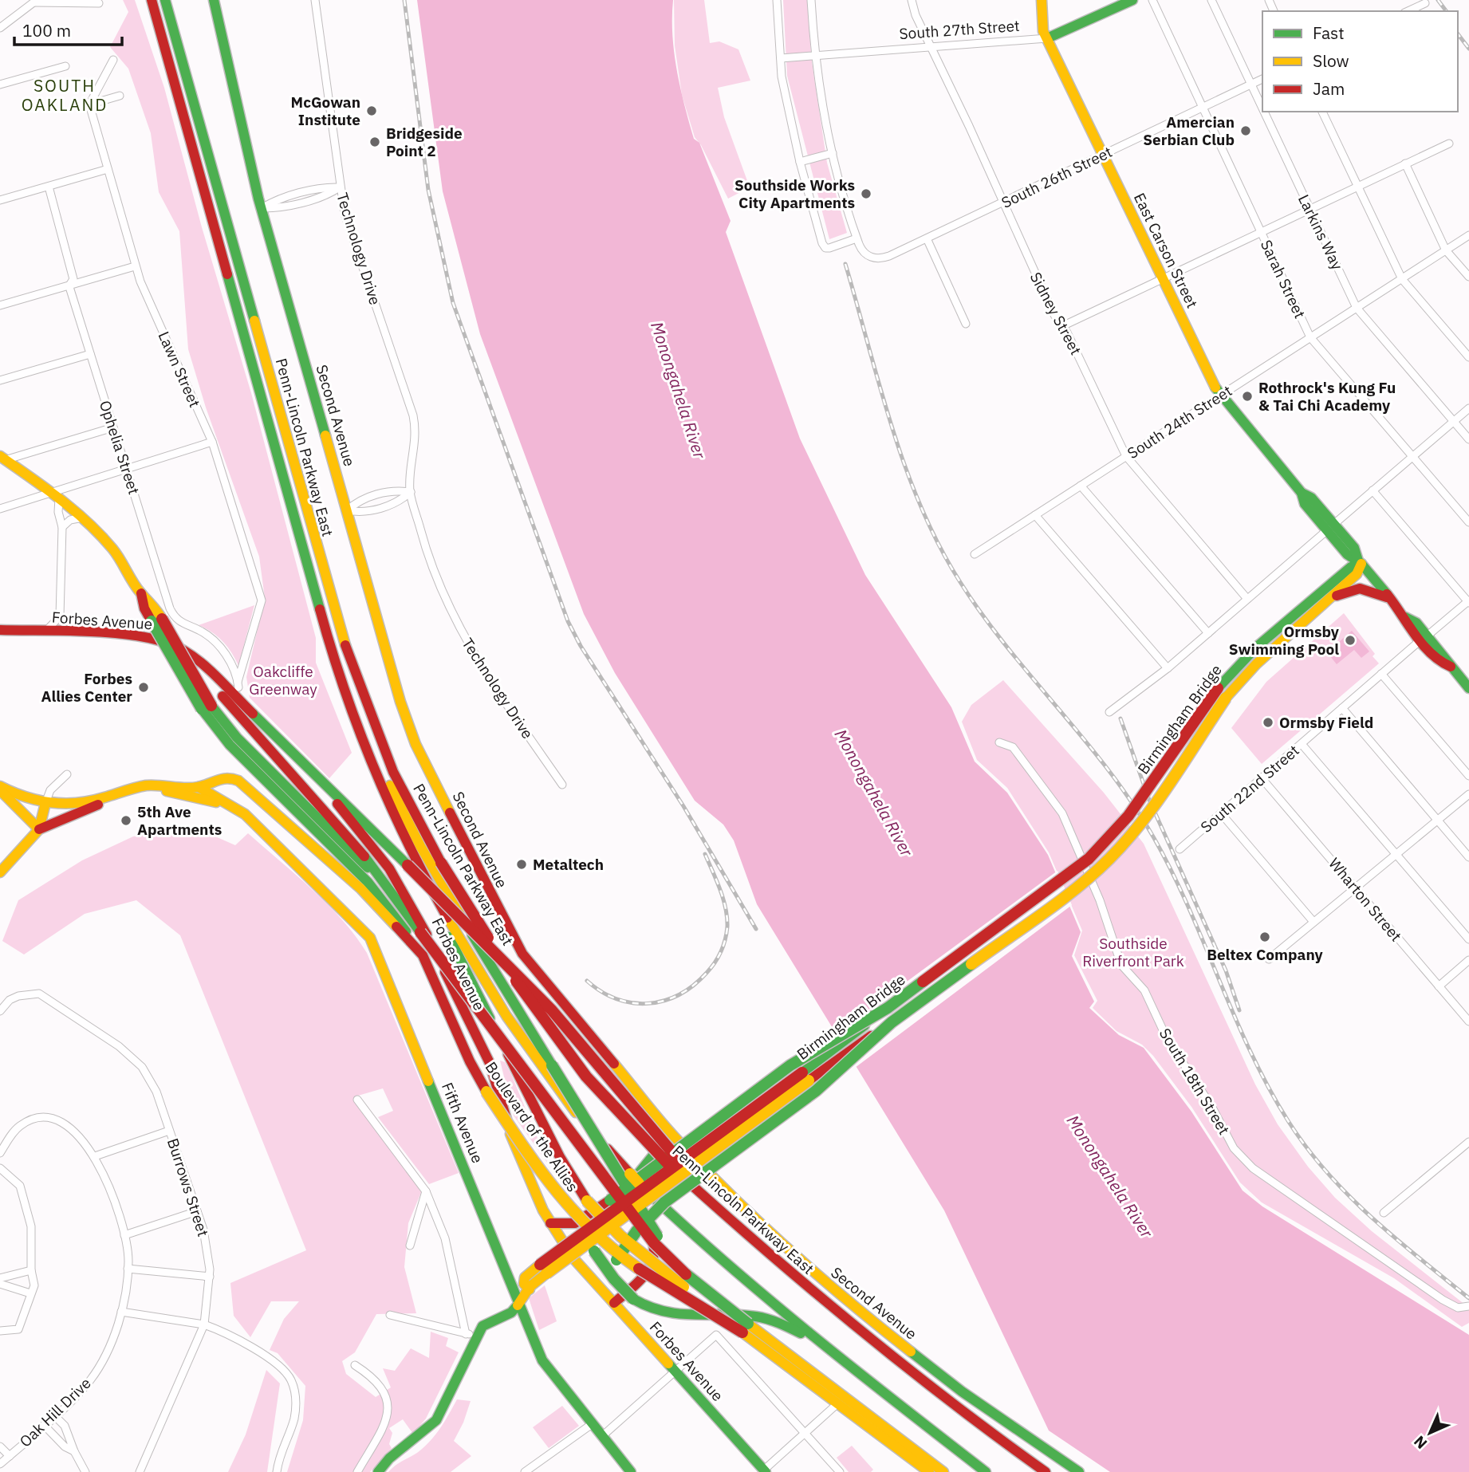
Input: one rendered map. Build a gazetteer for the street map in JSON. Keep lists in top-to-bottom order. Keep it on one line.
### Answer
{"streets":{"main road":["South 27th Street","East Carson Street","Second Avenue","Penn-Lincoln Parkway East","Forbes Avenue","Birmingham Bridge","Fifth Avenue","Boulevard of the Allies"],"street":["South 26th Street","Larkins Way","Technology Drive","Sarah Street","Sidney Street","Lawn Street","South 24th Street","Ophelia Street","South 22nd Street","Wharton Street","South 18th Street","Burrows Street","Oak Hill Drive"]},"crossings":[["South 27th Street","East Carson Street"],["South 27th Street","Sidney Street"],["South 26th Street","Larkins Way"],["South 26th Street","East Carson Street"],["South 26th Street","Sarah Street"],["South 26th Street","Sidney Street"],["Larkins Way","South 24th Street"],["East Carson Street","South 24th Street"],["East Carson Street","Birmingham Bridge"],["East Carson Street","South 22nd Street"],["Sarah Street","South 24th Street"],["Sidney Street","South 24th Street"],["Lawn Street","Ophelia Street"],["Birmingham Bridge","Fifth Avenue"],["South 22nd Street","Wharton Street"]],"districts":["SOUTH OAKLAND"],"water":["Monongahela River"],"parks":["Oakcliffe Greenway","Southside Riverfront Park"],"places":["McGowan Institute","Amercian Serbian Club","Bridgeside Point 2","Southside Works City Apartments","Rothrock's Kung Fu & Tai Chi Academy","Ormsby Swimming Pool","Forbes Allies Center","Ormsby Field","5th Ave Apartments","Metaltech","Beltex Company"],"legend":["Fast","Slow","Jam"],"scale_bar":"100 m","north":"bottom left"}
